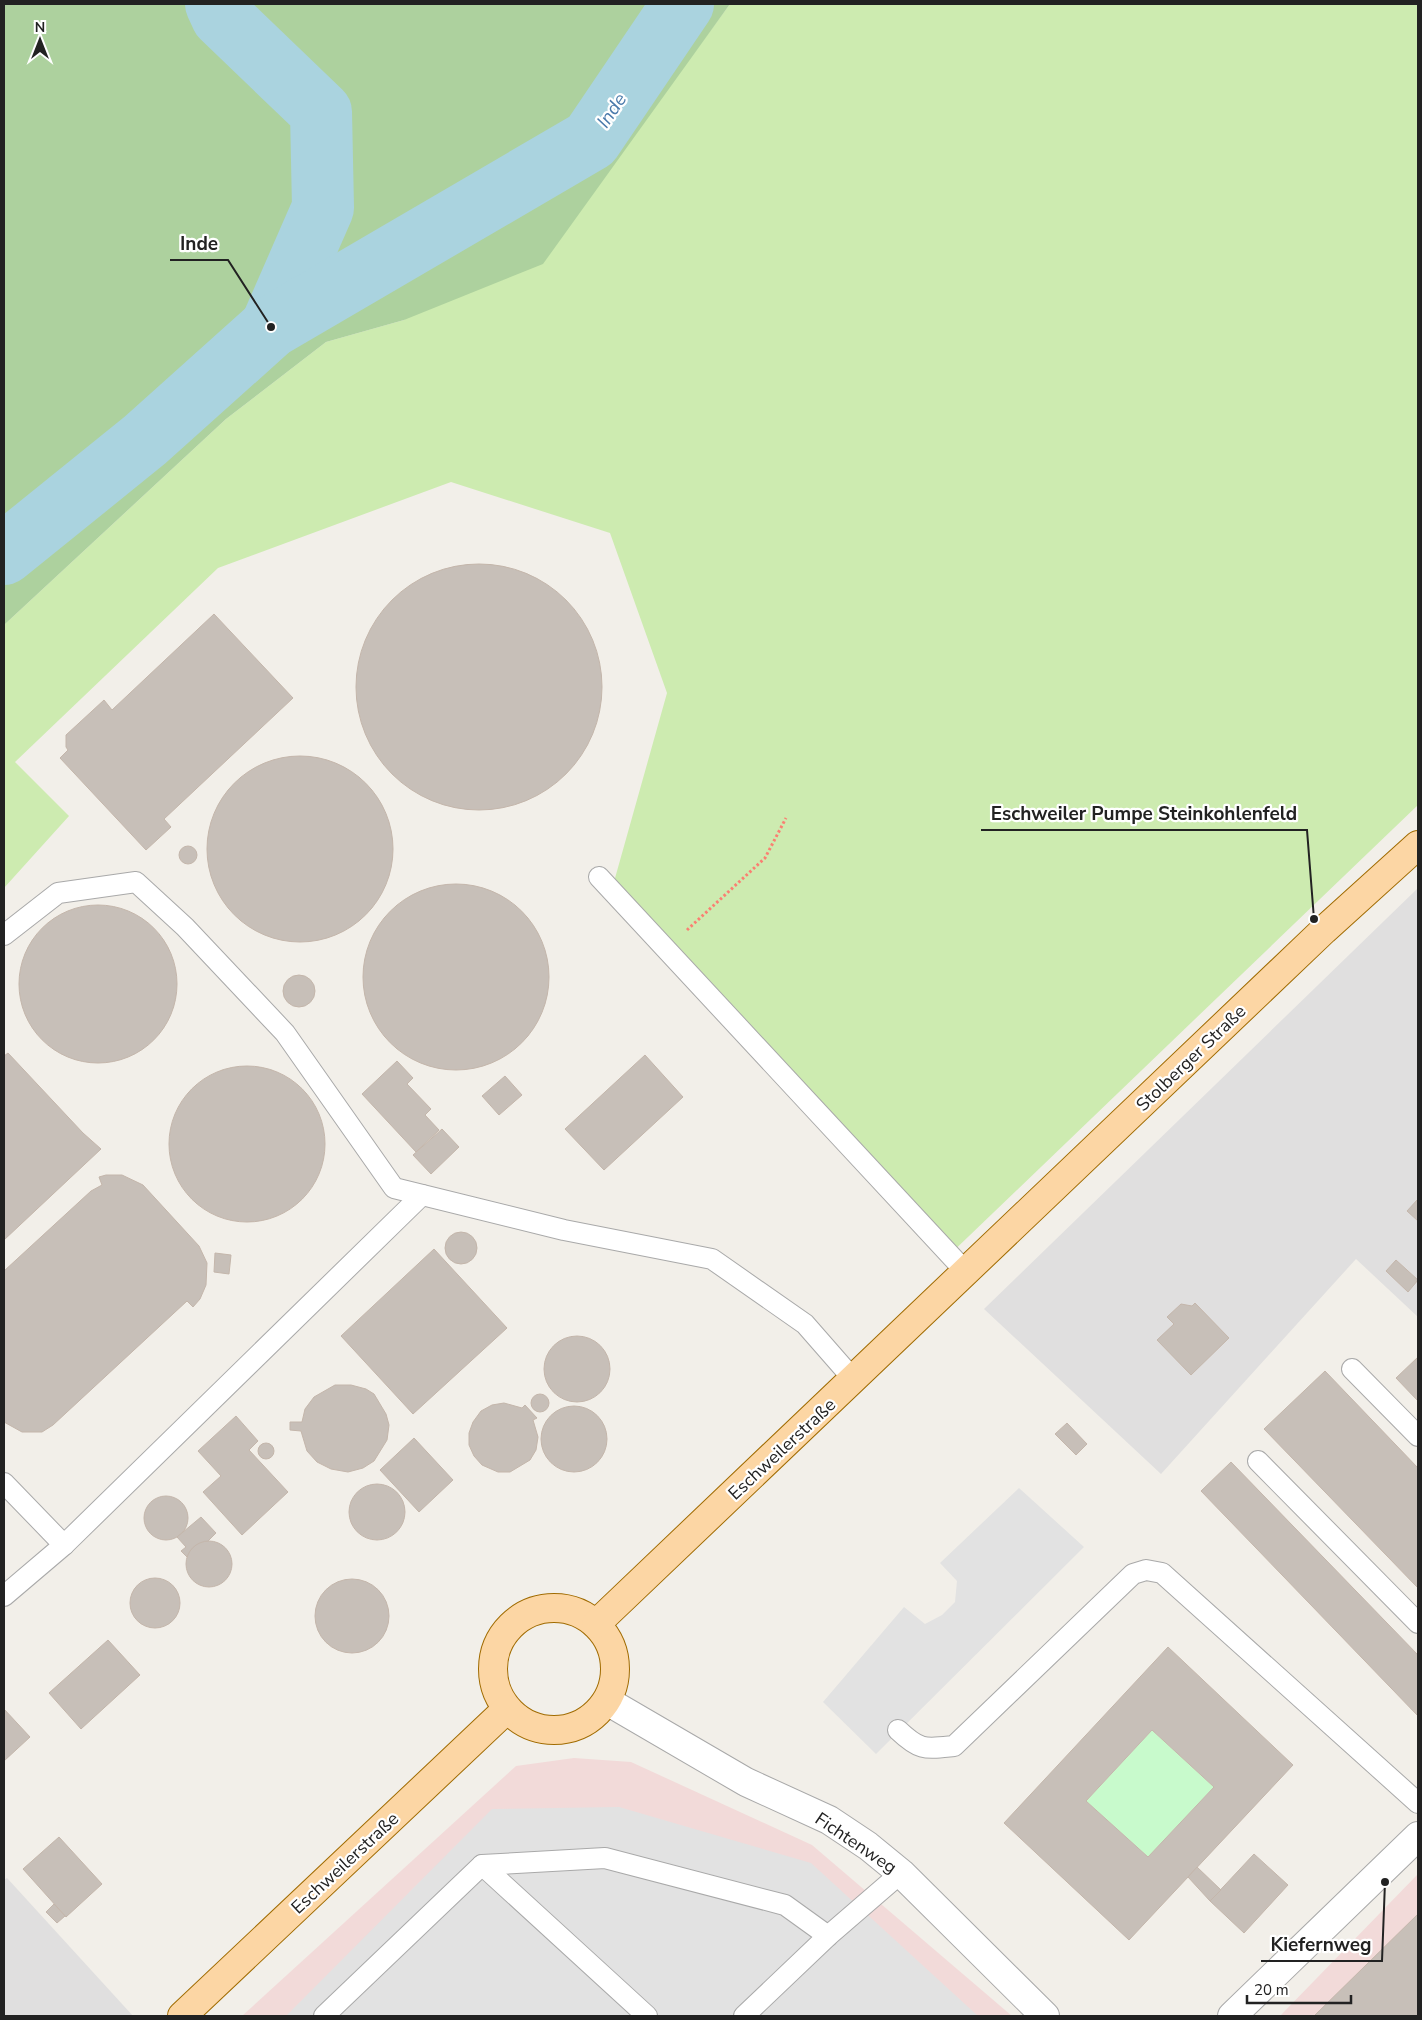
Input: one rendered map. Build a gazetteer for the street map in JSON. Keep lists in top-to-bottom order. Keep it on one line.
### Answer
{"streets":{"main road":["Stolberger Straße","Eschweilerstraße"],"street":["Fichtenweg"]},"crossings":[["Stolberger Straße","Eschweilerstraße"],["Eschweilerstraße","Fichtenweg"]],"water":["Inde"],"places":["Inde","Eschweiler Pumpe Steinkohlenfeld","Kiefernweg"],"scale_bar":"20 m","north":"top"}
